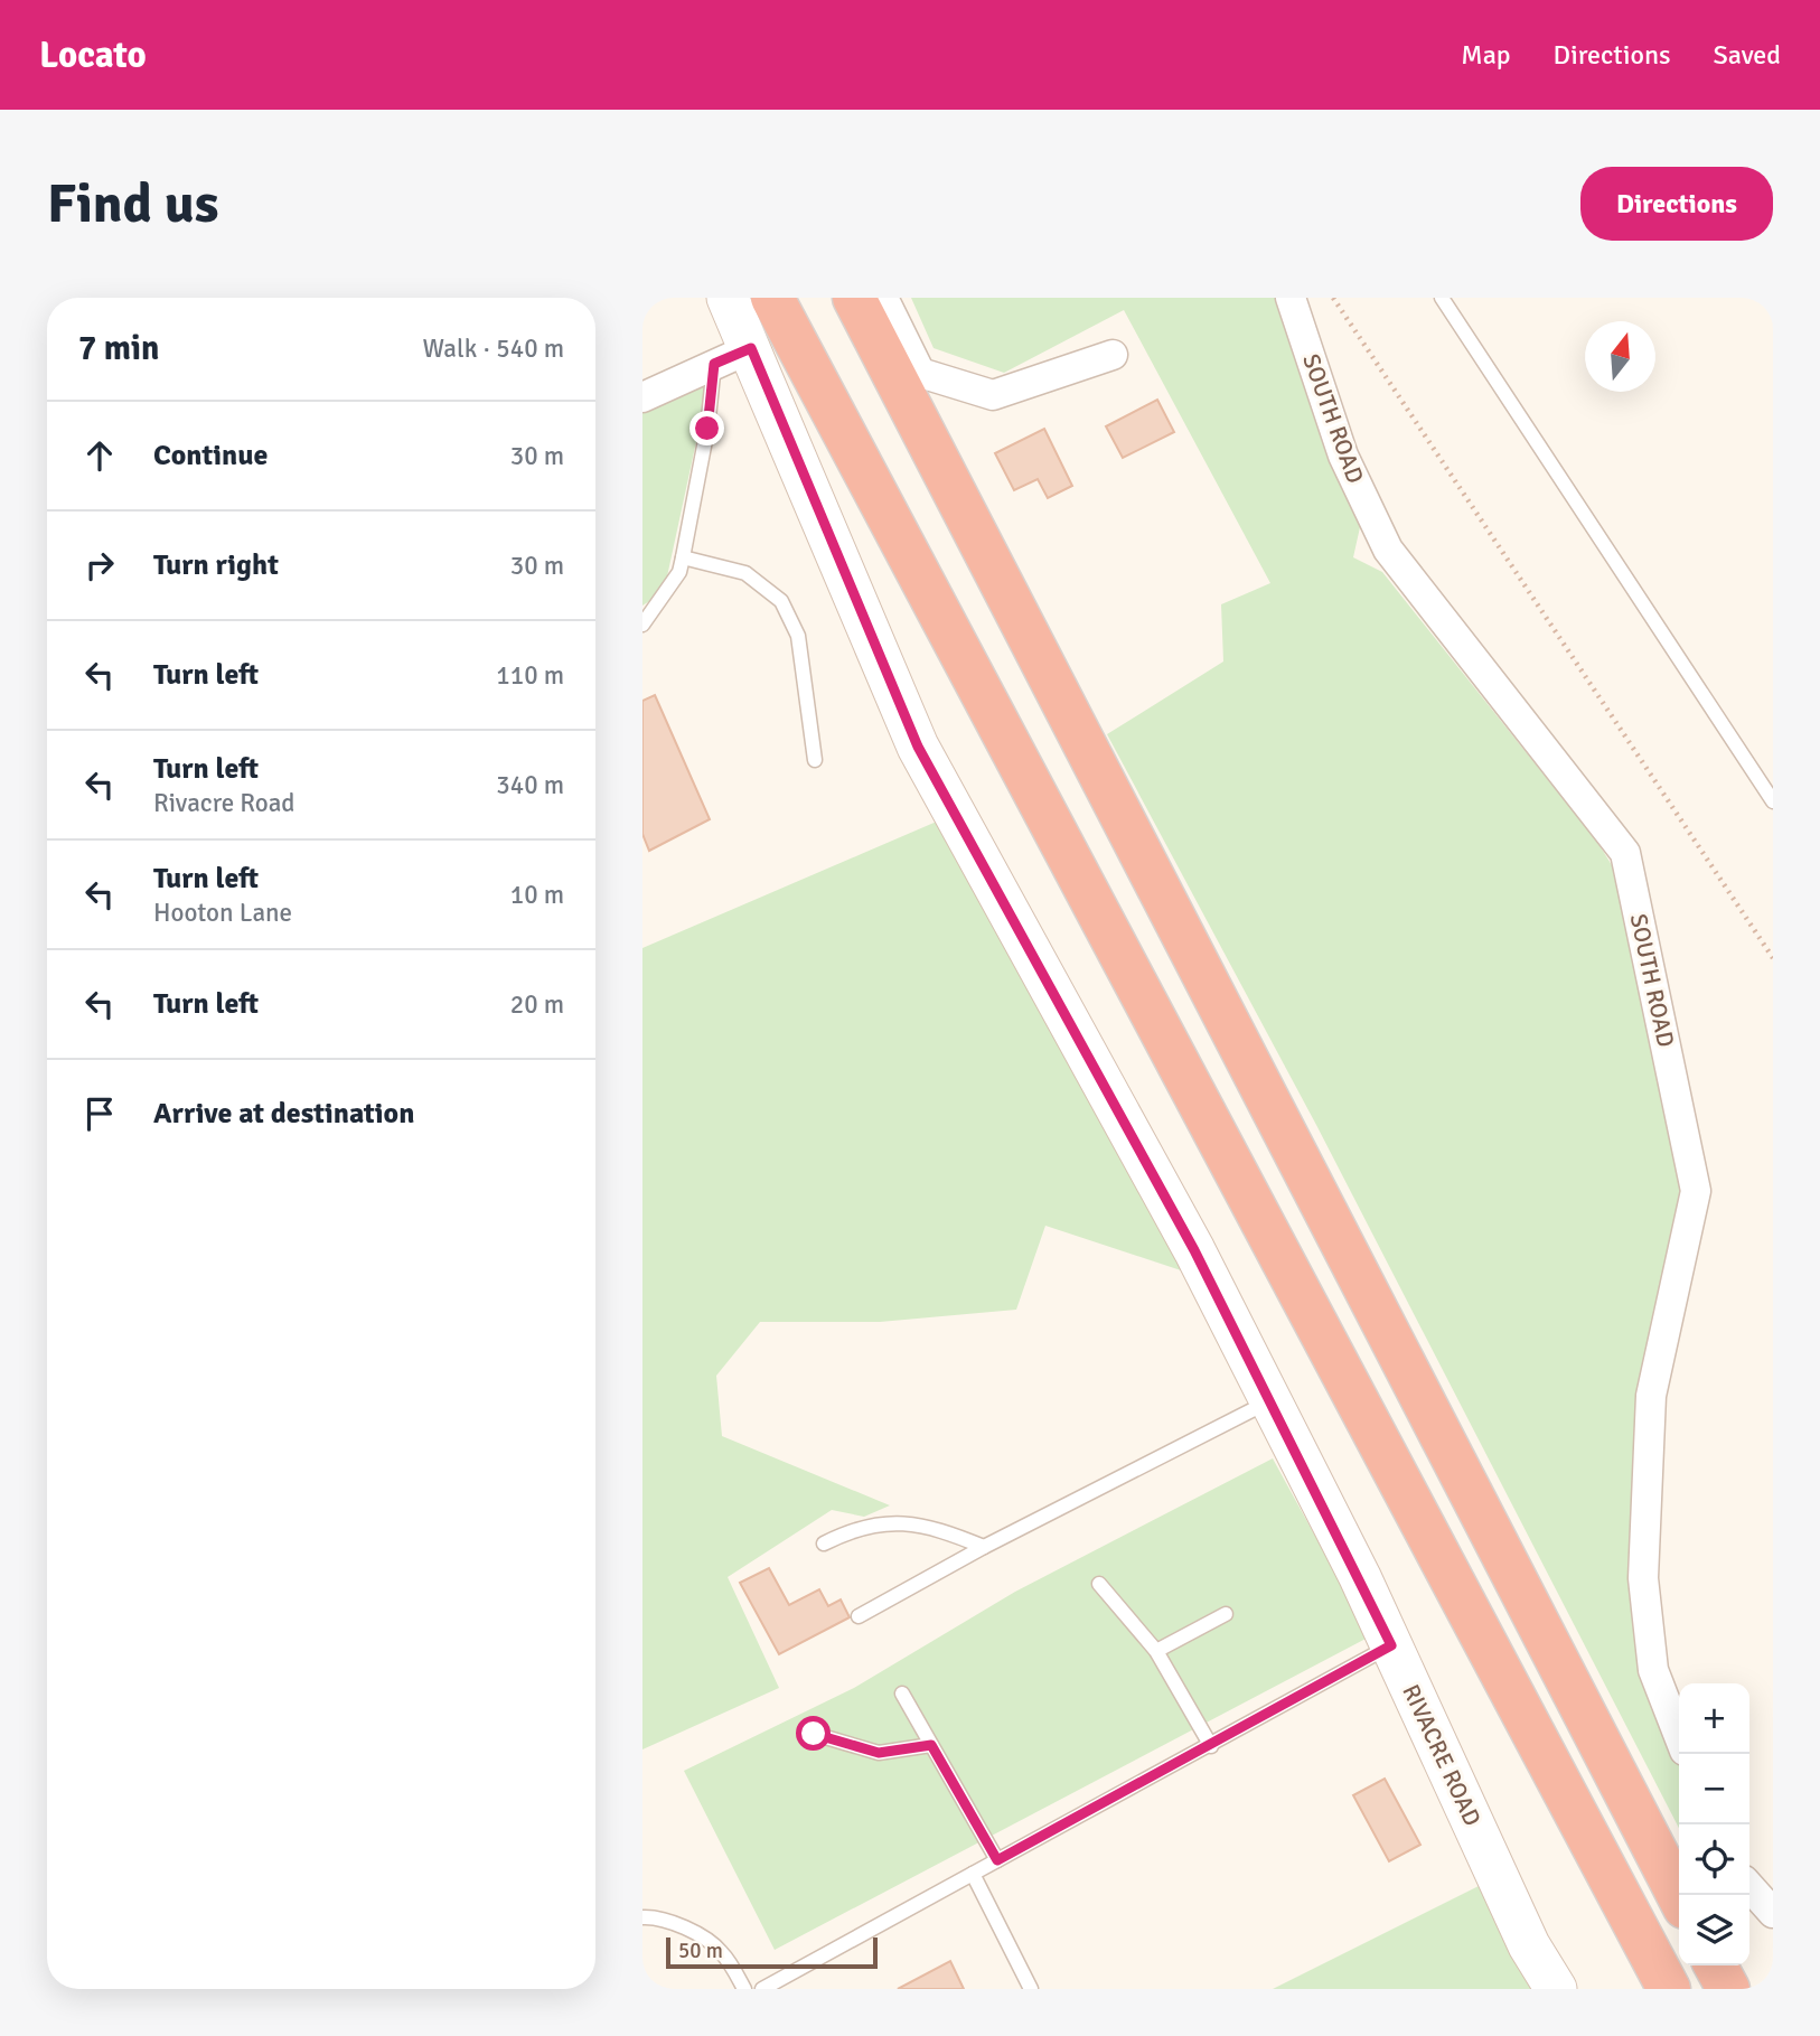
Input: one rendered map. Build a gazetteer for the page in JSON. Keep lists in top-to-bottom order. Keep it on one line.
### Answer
{"streets":{"main road":["RIVACRE ROAD"],"street":["SOUTH ROAD"]},"scale_bar":"50 m","north":"top","page":{"header":"Locato","nav":["Map","Directions","Saved"],"buttons":"Directions","title":"Find us","heading":["7 min","Walk · 540 m"],"list":[["Continue","30 m"],["Turn right","30 m"],["Turn left","110 m"],["Turn left","Rivacre Road","340 m"],["Turn left","Hooton Lane","10 m"],["Turn left","20 m"],"Arrive at destination"],"map_buttons":["+","−"],"scale":"50 m"}}
